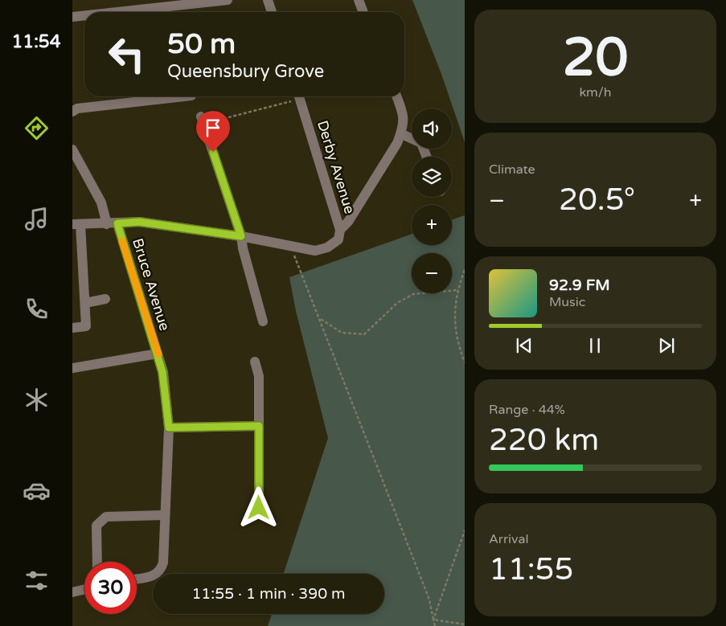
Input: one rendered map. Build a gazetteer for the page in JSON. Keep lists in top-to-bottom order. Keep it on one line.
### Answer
{"streets":{"street":["Derby Avenue","Bruce Avenue"]},"page":{"tabs":"11:54","tile":[["20","km/h"],"Climate",["Range · 44%","220 km"],["Arrival","11:55"]],"turn":["50 m","Queensbury Grove"],"map_buttons":["+","−"],"heat":["−","20.5°","+"],"song":["92.9 FM","Music"],"limit":"30","trip":"11:55 · 1 min · 390 m"}}
